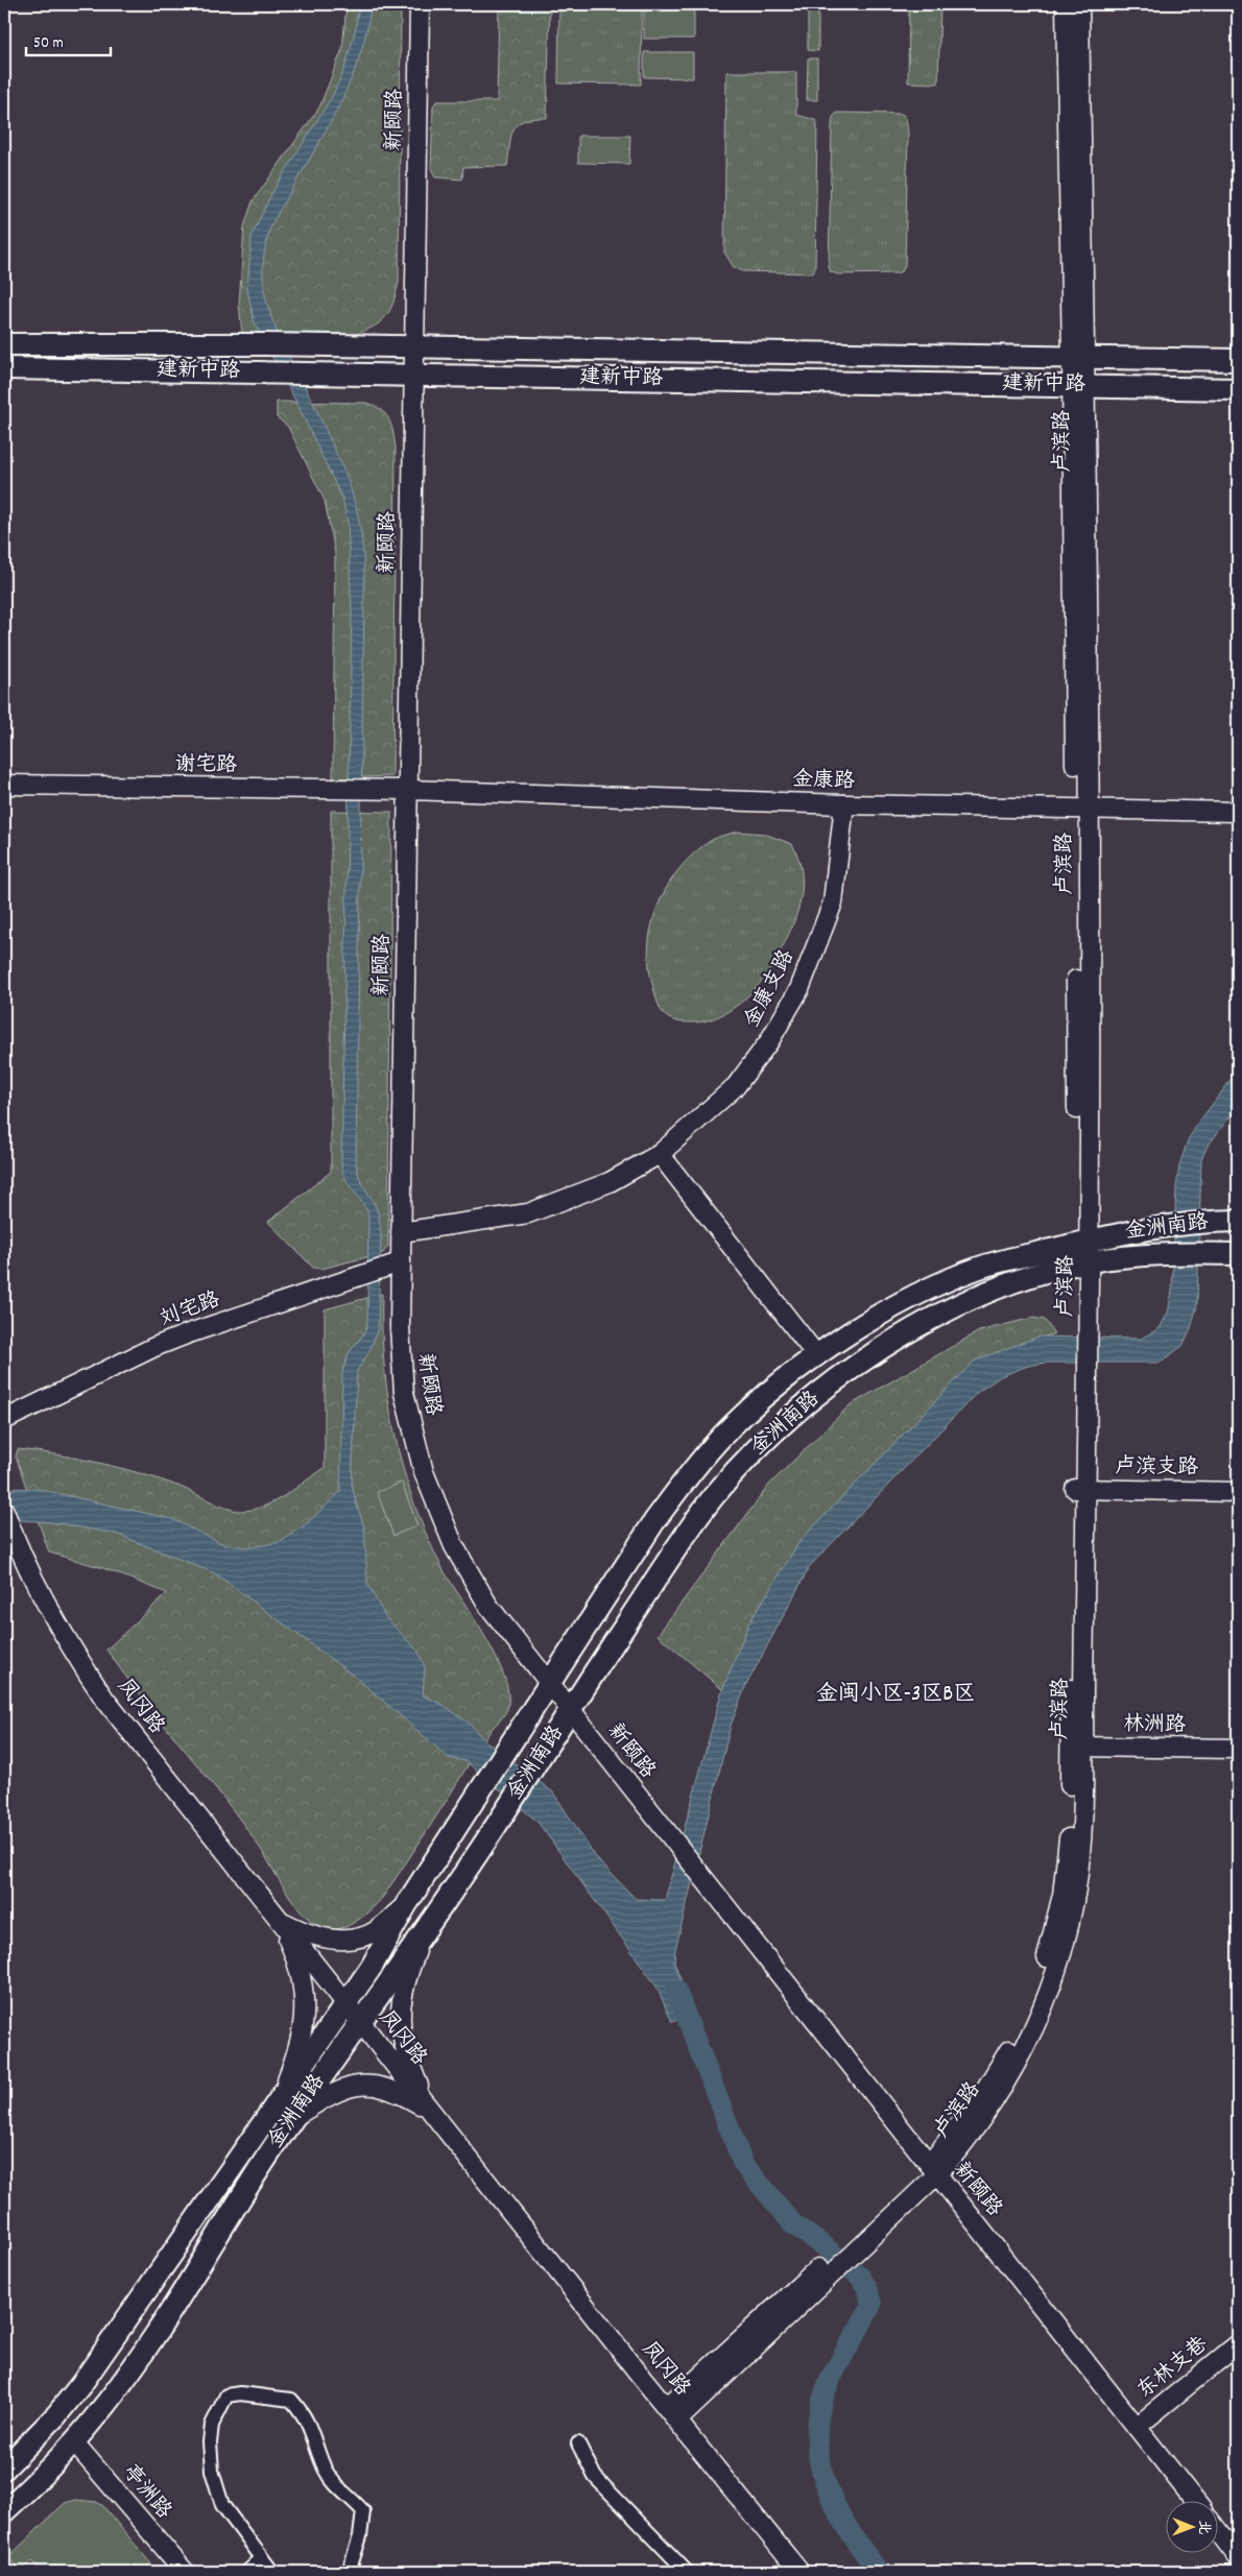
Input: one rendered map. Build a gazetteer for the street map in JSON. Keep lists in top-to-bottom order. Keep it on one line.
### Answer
{"streets":{"main road":["建新中路","金洲南路"],"street":["新颐路","卢滨路","谢宅路","金康路","金康支路","刘宅路","卢滨支路","凤冈路","林洲路","东林支巷","亭洲路"]},"crossings":[["新颐路","建新中路"],["新颐路","卢滨路"],["新颐路","谢宅路"],["新颐路","金康路"],["新颐路","金康支路"],["新颐路","金洲南路"],["新颐路","刘宅路"],["新颐路","东林支巷"],["建新中路","卢滨路"],["卢滨路","金康路"],["卢滨路","金洲南路"],["卢滨路","卢滨支路"],["卢滨路","凤冈路"],["卢滨路","林洲路"],["谢宅路","金康路"],["金康路","金康支路"],["金洲南路","凤冈路"],["金洲南路","亭洲路"]],"districts":["金闽小区-3区B区"],"scale_bar":"50 m","north":"right"}
